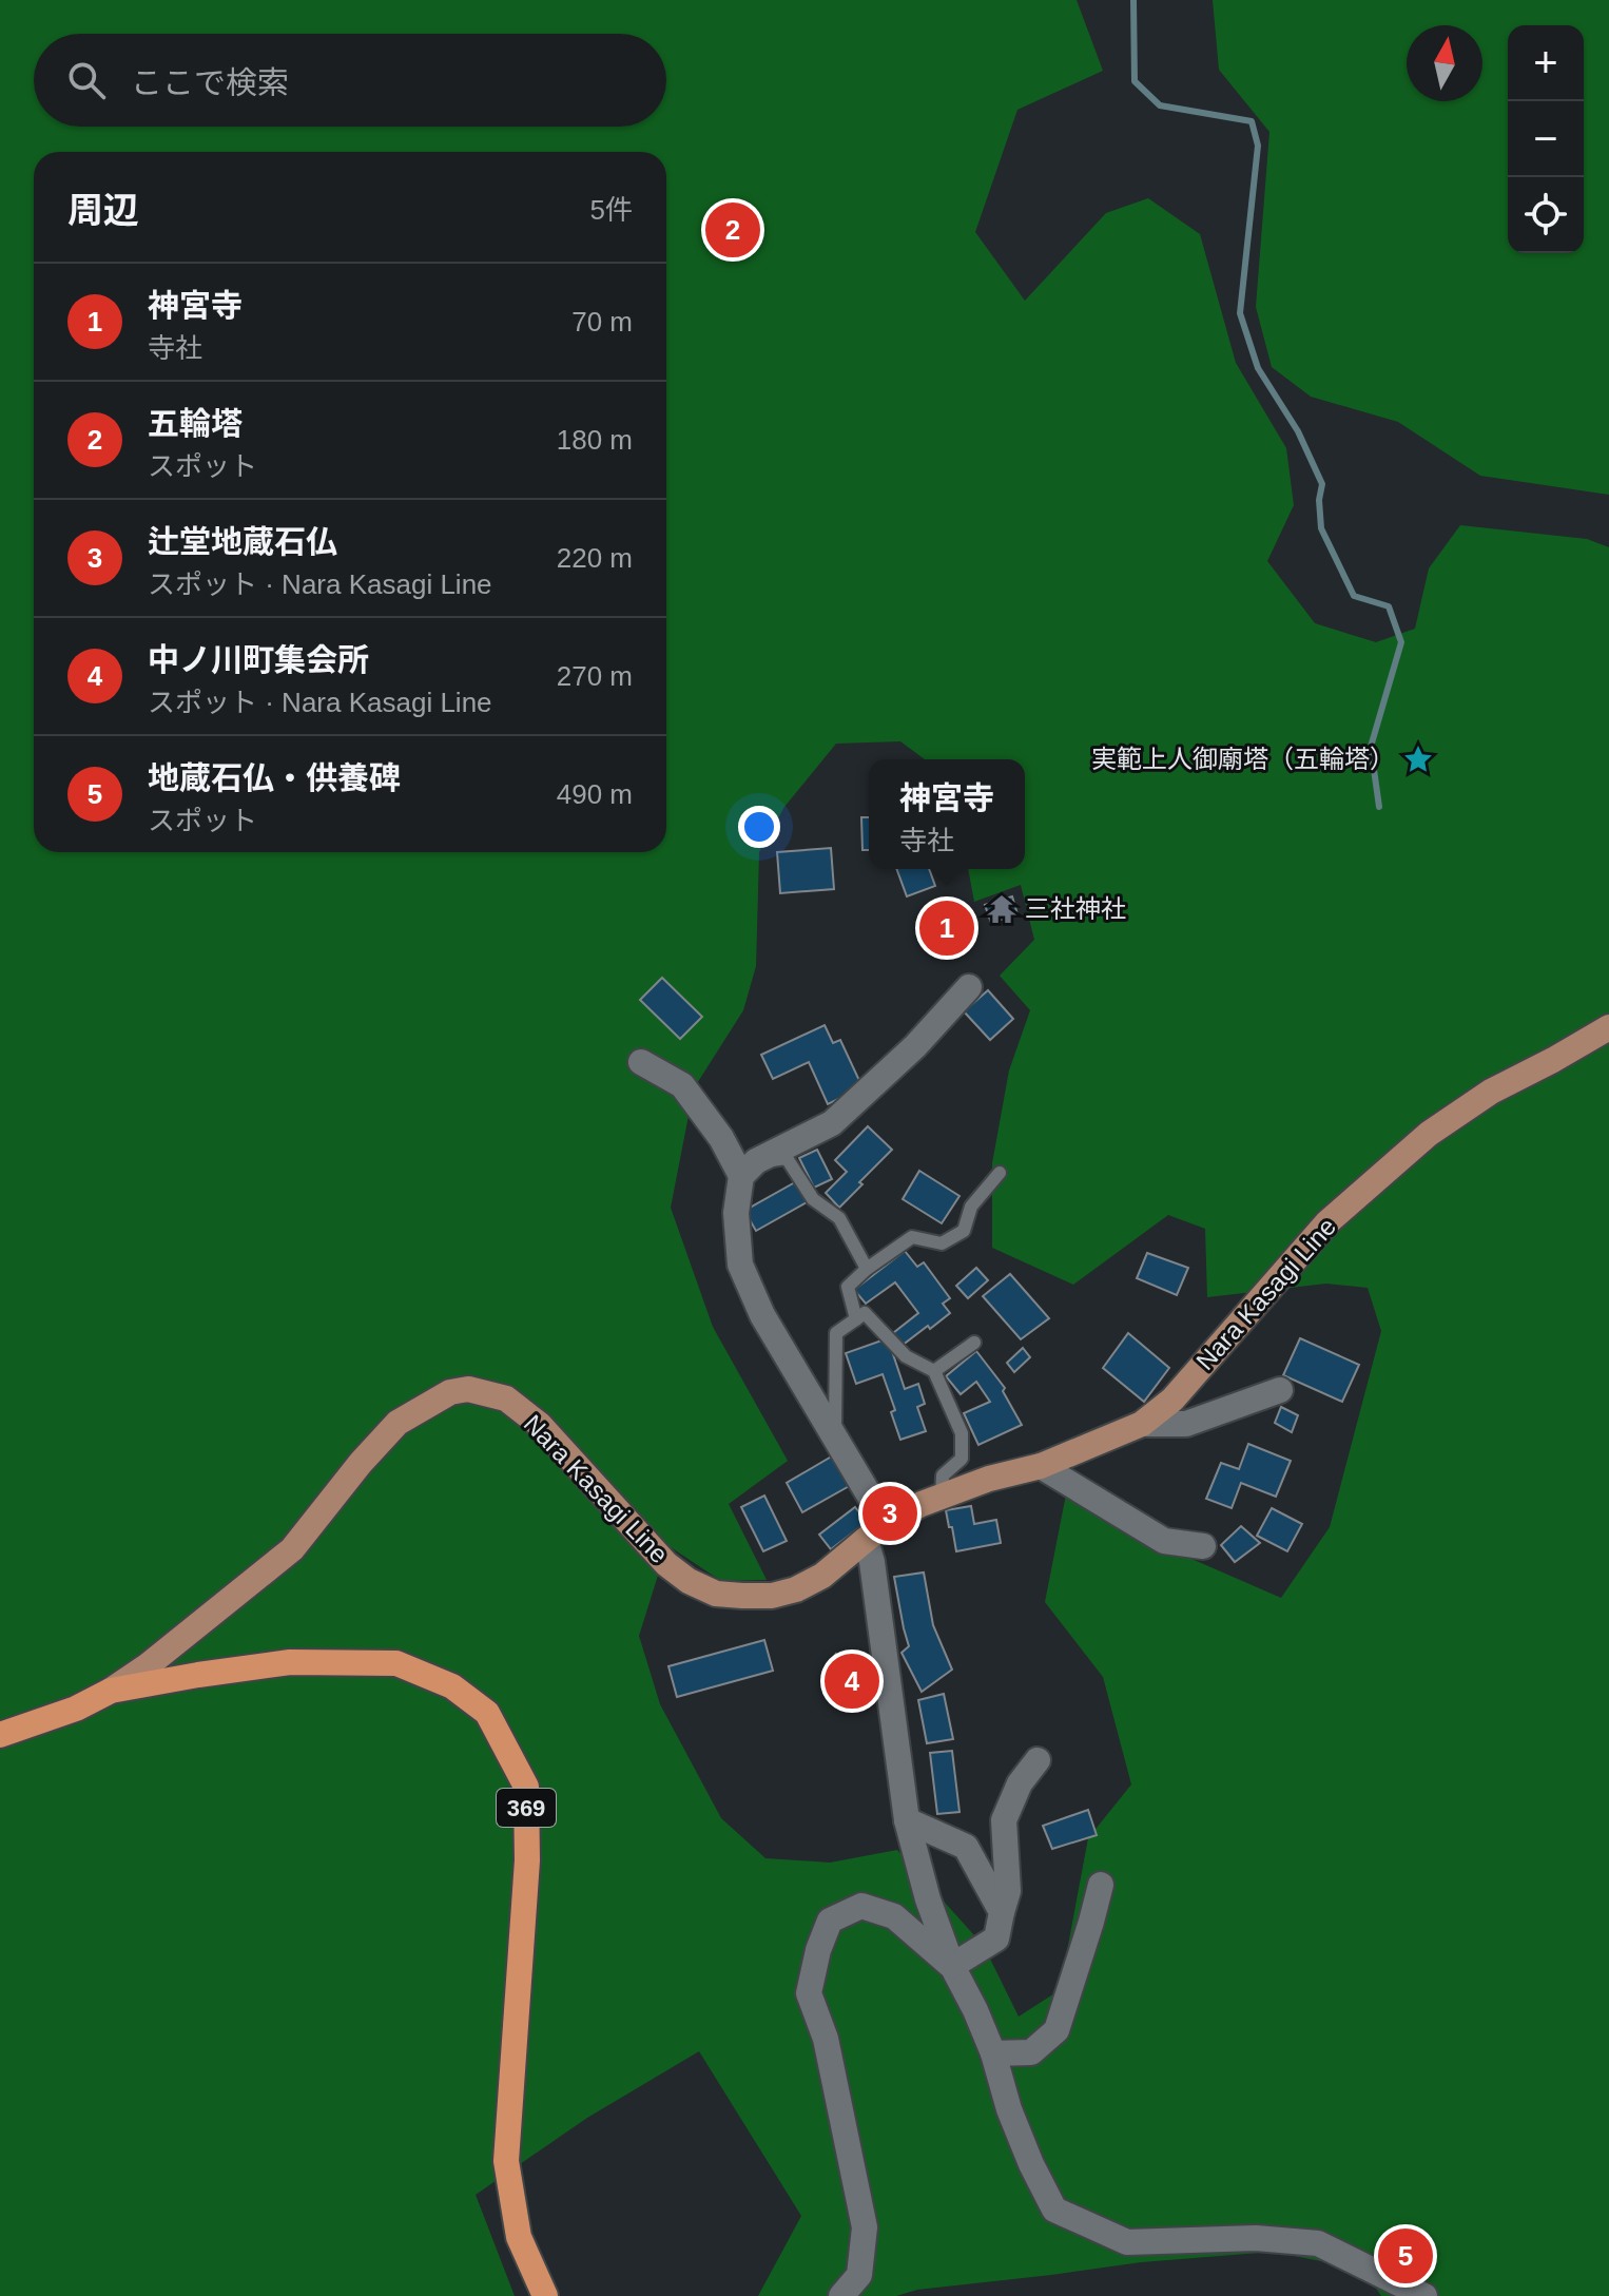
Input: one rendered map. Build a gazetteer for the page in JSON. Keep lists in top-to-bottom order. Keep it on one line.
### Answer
{"streets":{"highway":["369"],"main road":["Nara Kasagi Line"]},"crossings":[["Nara Kasagi Line","369"]],"places":{"place":["実範上人御廟塔（五輪塔）"],"temple":["三社神社"]},"north":"top","page":{"map_buttons":["+","−"],"search":"ここで検索","heading":["周辺","5件"],"pins":["2","1","3","4","5"],"list":[{"mark":"1","name":"神宮寺","note":"寺社","value":"70 m"},{"mark":"2","name":"五輪塔","note":"スポット","value":"180 m"},{"mark":"3","name":"辻堂地蔵石仏","note":"スポット · Nara Kasagi Line","value":"220 m"},{"mark":"4","name":"中ノ川町集会所","note":"スポット · Nara Kasagi Line","value":"270 m"},{"mark":"5","name":"地蔵石仏・供養碑","note":"スポット","value":"490 m"}],"popup":["神宮寺","寺社"]}}
